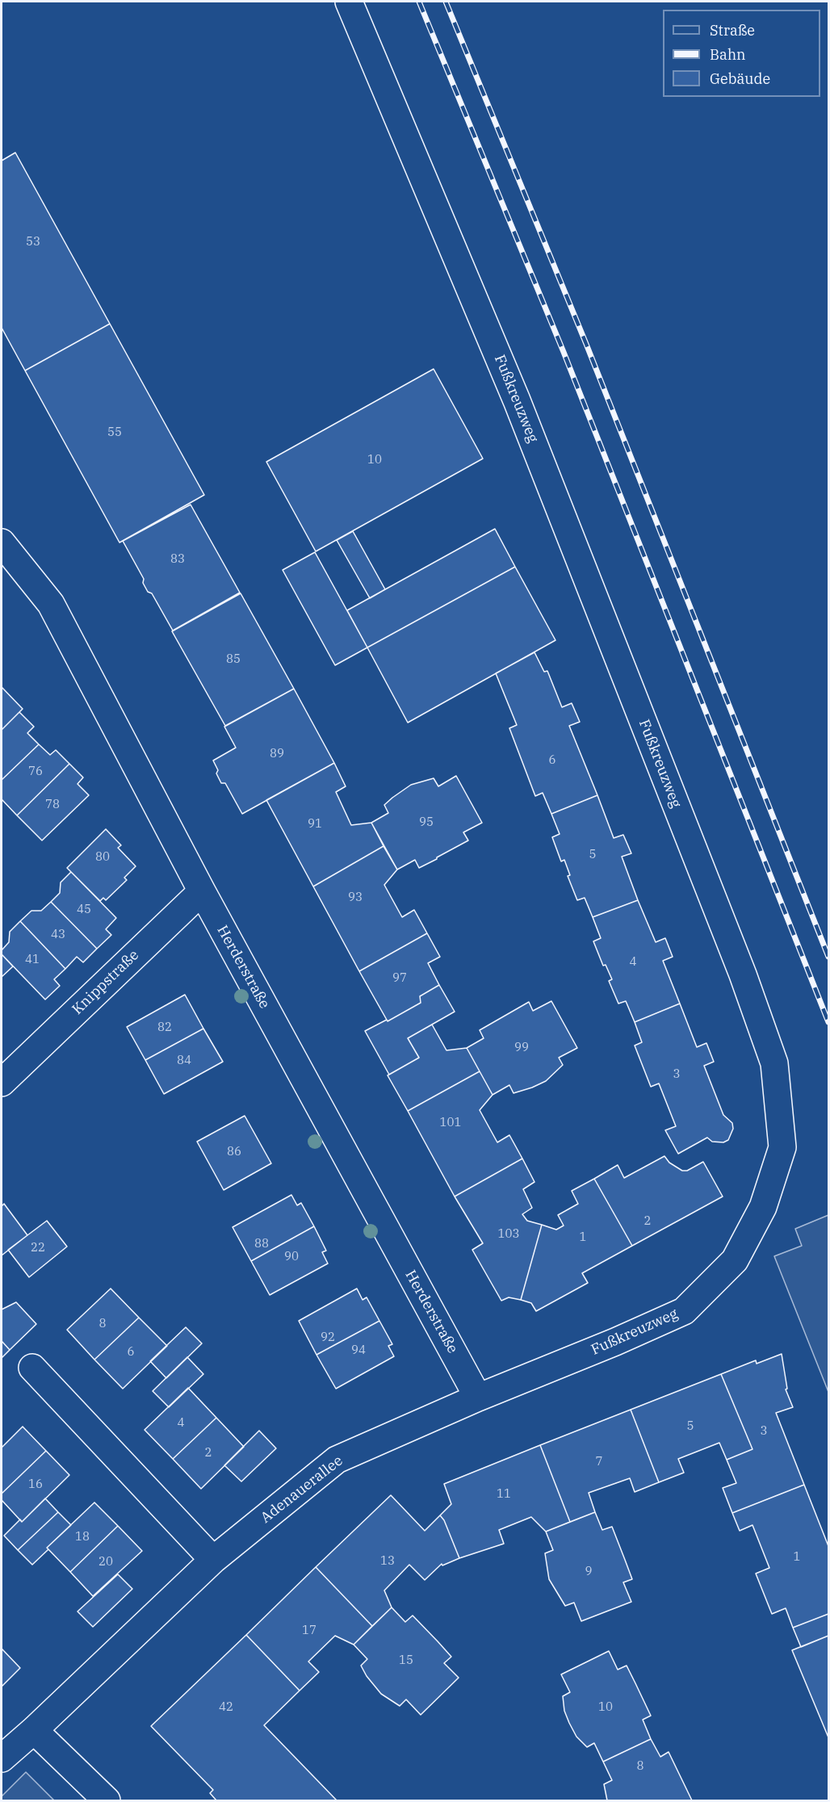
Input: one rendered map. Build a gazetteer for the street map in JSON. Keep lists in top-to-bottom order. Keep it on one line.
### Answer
{"streets":{"street":["Fußkreuzweg","Herderstraße","Knippstraße","Adenauerallee"]},"crossings":[["Fußkreuzweg","Herderstraße"],["Fußkreuzweg","Adenauerallee"],["Herderstraße","Knippstraße"],["Herderstraße","Adenauerallee"]],"house_numbers":["53","55","10","83","85","89","6","76","78","95","91","5","80","93","45","43","41","4","97","82","99","84","3","101","86","2","103","1","88","22","90","8","92","94","6","4","5","3","2","7","16","11","18","1","13","20","9","17","15","42","10","8"],"legend":["Straße","Bahn","Gebäude"]}
